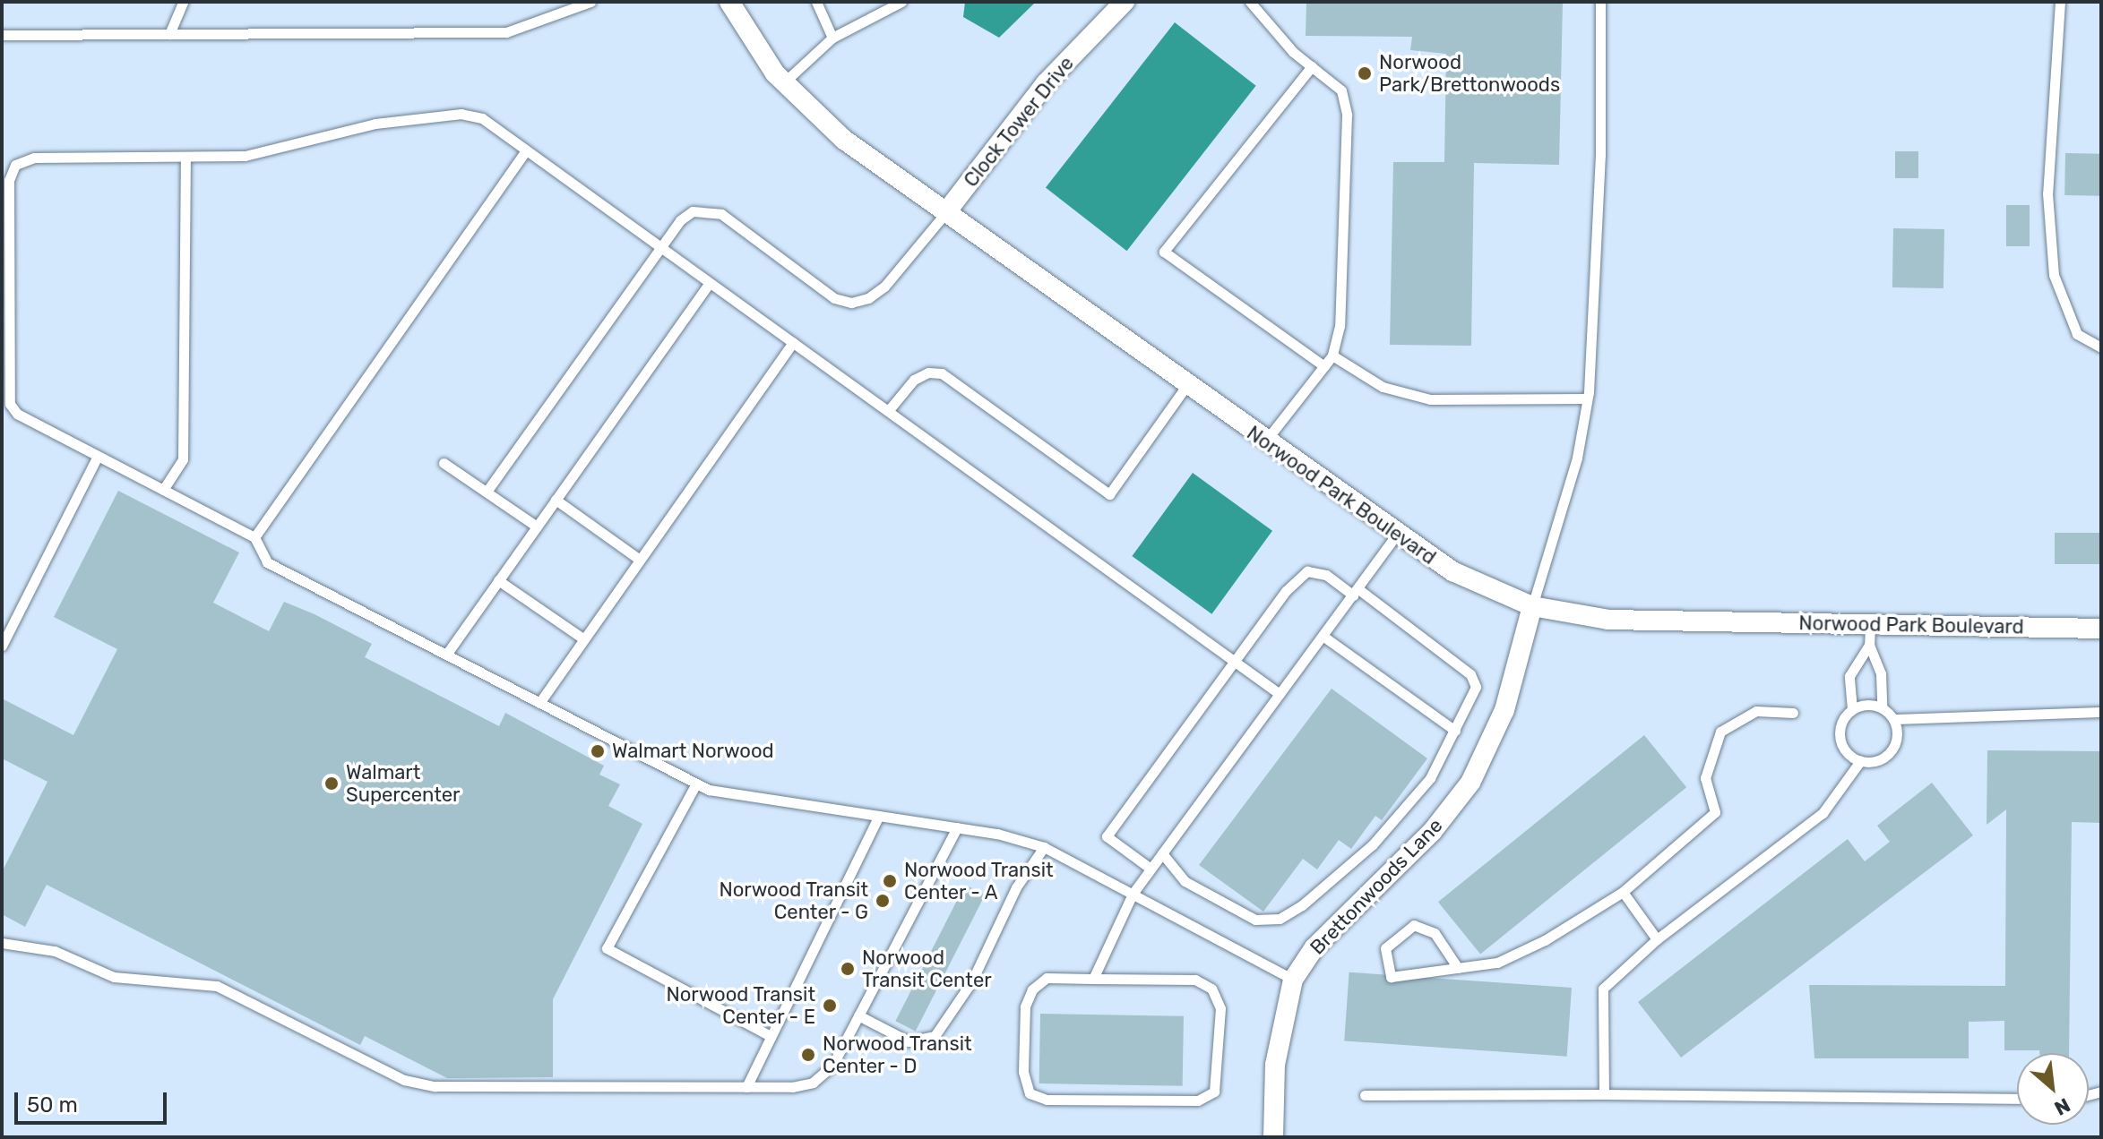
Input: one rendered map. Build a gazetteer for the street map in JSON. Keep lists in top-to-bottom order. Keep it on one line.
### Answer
{"streets":{"street":["Clock Tower Drive","Norwood Park Boulevard","Brettonwoods Lane"]},"crossings":[["Clock Tower Drive","Norwood Park Boulevard"],["Norwood Park Boulevard","Brettonwoods Lane"]],"places":["Norwood Park/Brettonwoods","Walmart Norwood","Walmart Supercenter","Norwood Transit Center - A","Norwood Transit Center - G","Norwood Transit Center","Norwood Transit Center - E","Norwood Transit Center - D"],"scale_bar":"50 m","north":"bottom right"}
